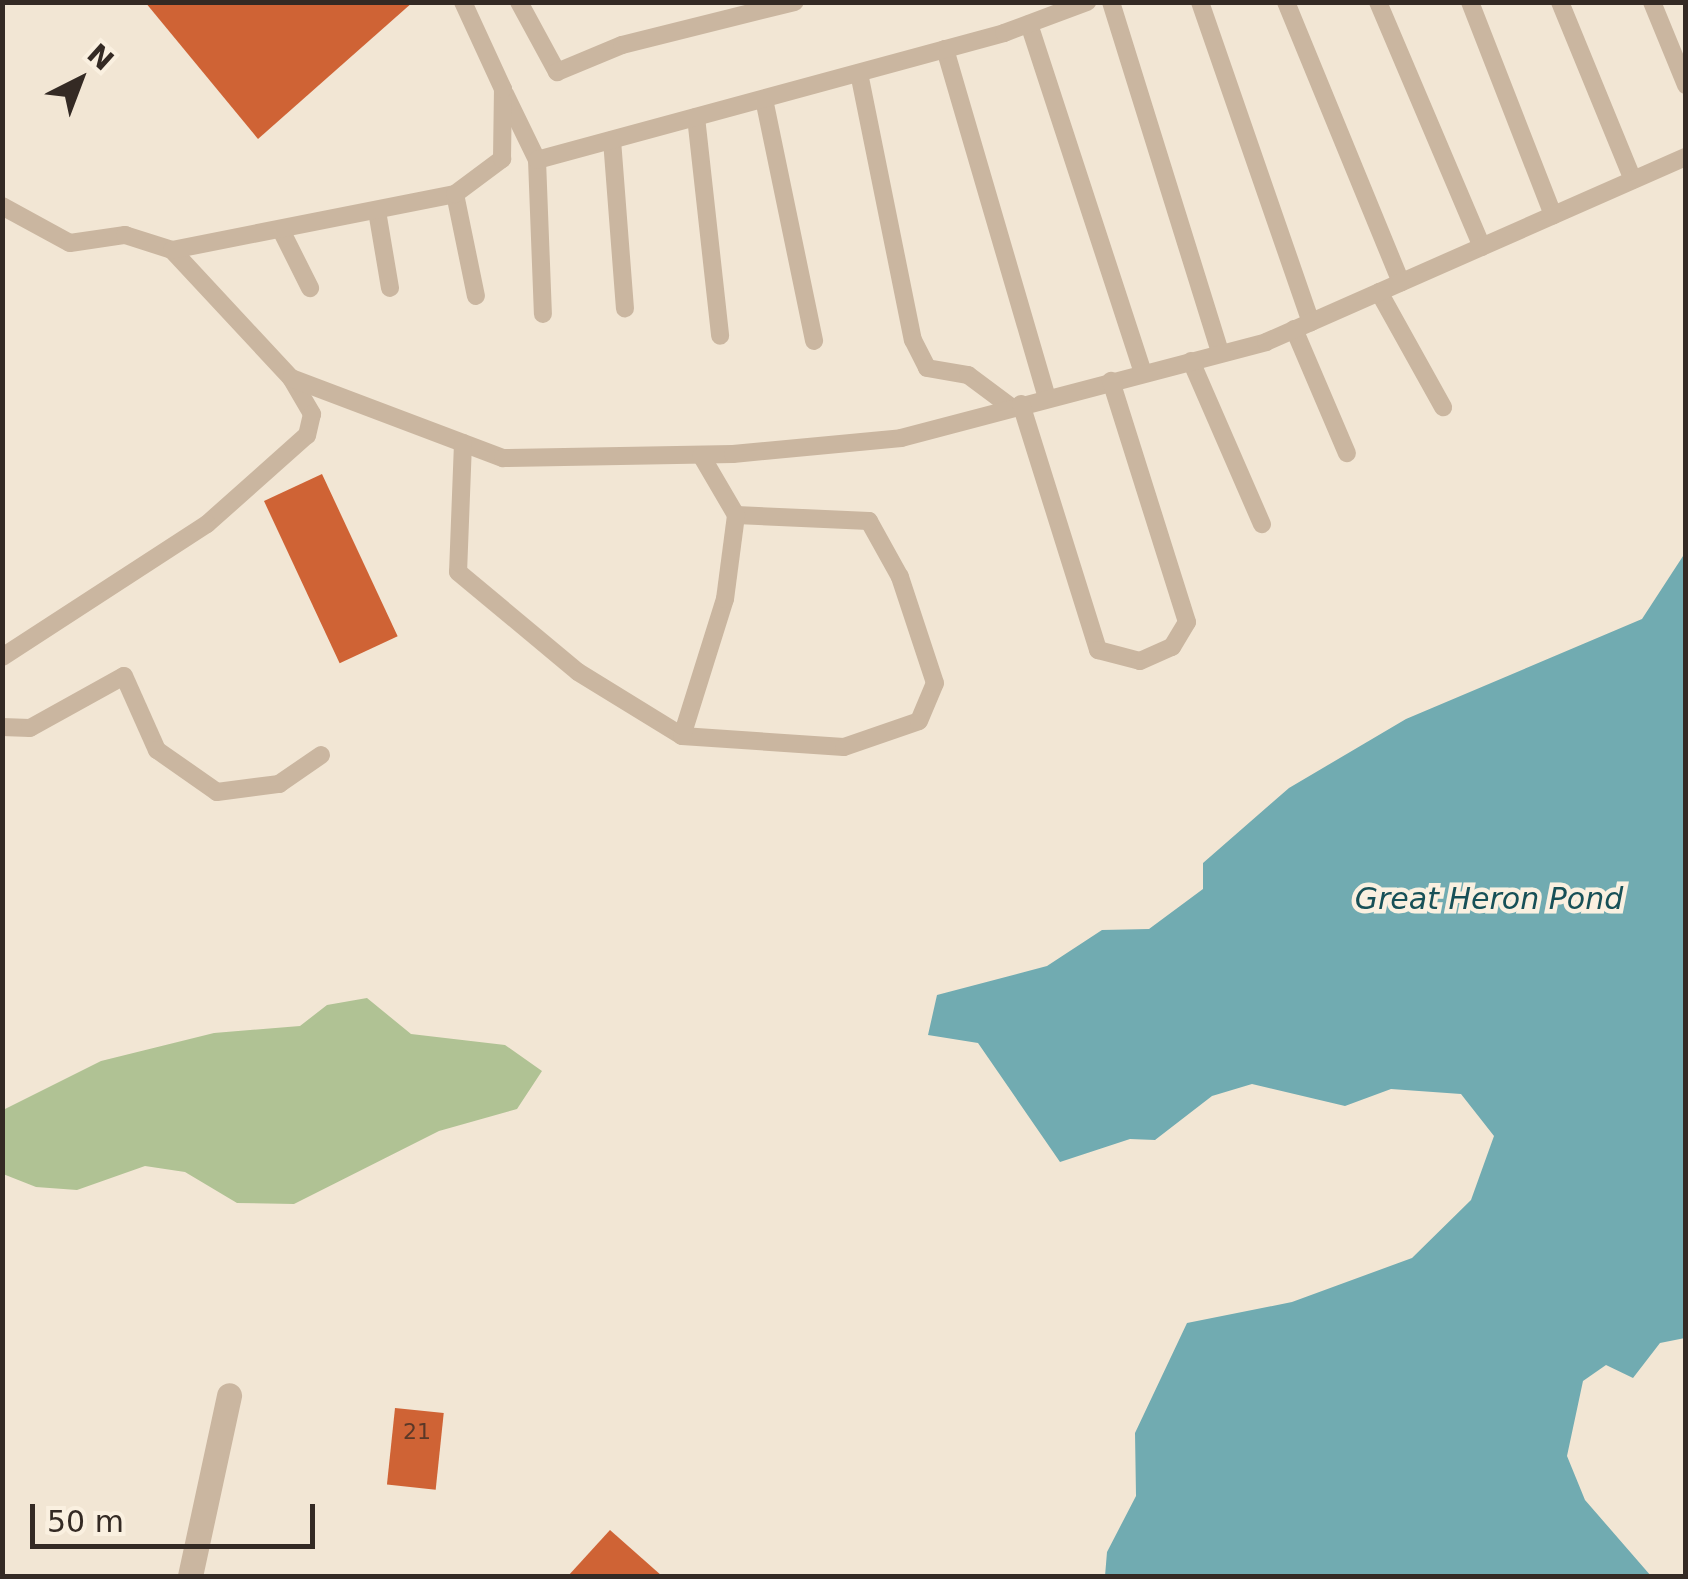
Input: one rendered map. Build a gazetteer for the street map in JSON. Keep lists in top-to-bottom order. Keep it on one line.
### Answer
{"water":["Great Heron Pond"],"house_numbers":["21"],"scale_bar":"50 m","north":"top right"}
